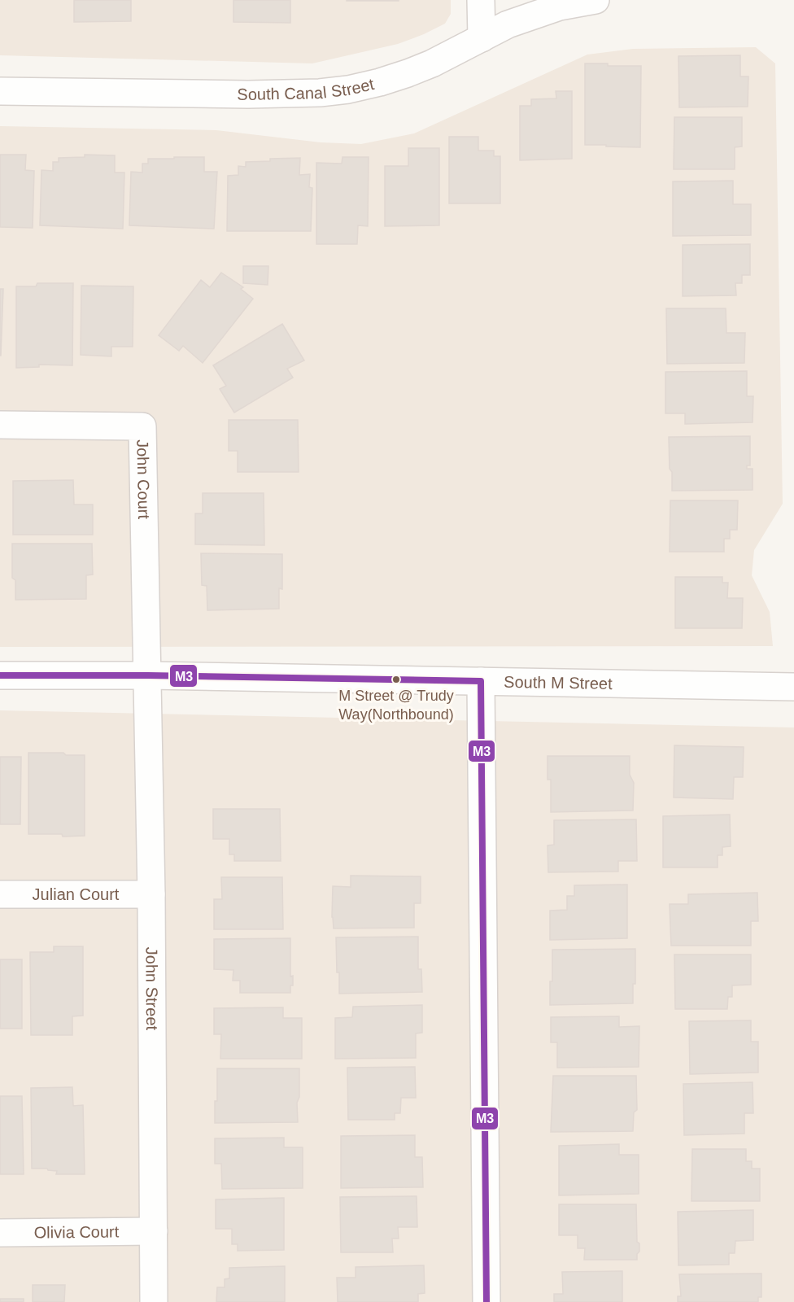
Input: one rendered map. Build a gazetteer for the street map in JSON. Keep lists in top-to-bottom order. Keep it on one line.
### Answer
{"streets":{"street":["South Canal Street","John Court","South M Street","Julian Court","John Street","Olivia Court"]},"crossings":[["John Court","South M Street"],["John Court","John Street"],["South M Street","John Street"],["Julian Court","John Street"],["John Street","Olivia Court"]],"places":["M Street @ Trudy Way(Northbound)"],"lines":["transit line M3"]}
